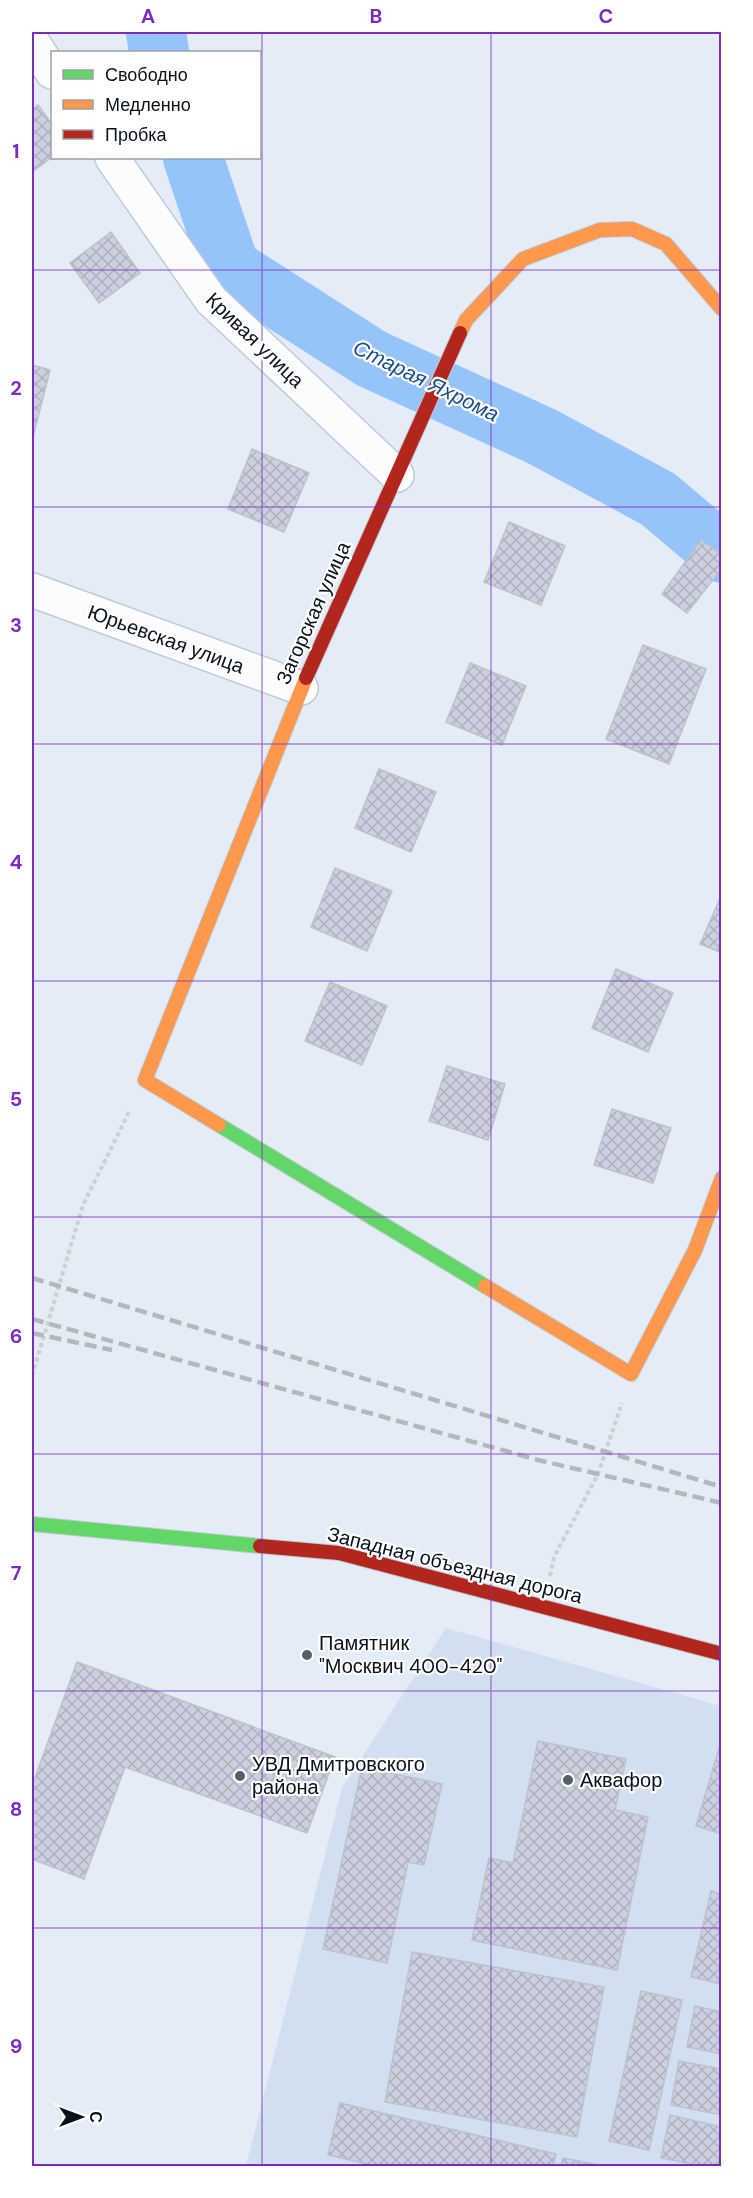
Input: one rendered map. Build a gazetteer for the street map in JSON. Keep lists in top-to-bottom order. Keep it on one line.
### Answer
{"streets":{"street":["Кривая улица","Загорская улица","Юрьевская улица","Западная объездная дорога"]},"crossings":[["Кривая улица","Загорская улица"],["Загорская улица","Юрьевская улица"]],"water":["Старая Яхрома"],"places":["Памятник \"Москвич 400-420\"","УВД Дмитровского района","Аквафор"],"legend":["Свободно","Медленно","Пробка"],"north":"right","grid":{"columns":["A","B","C"],"rows":["1","2","3","4","5","6","7","8","9"]}}
